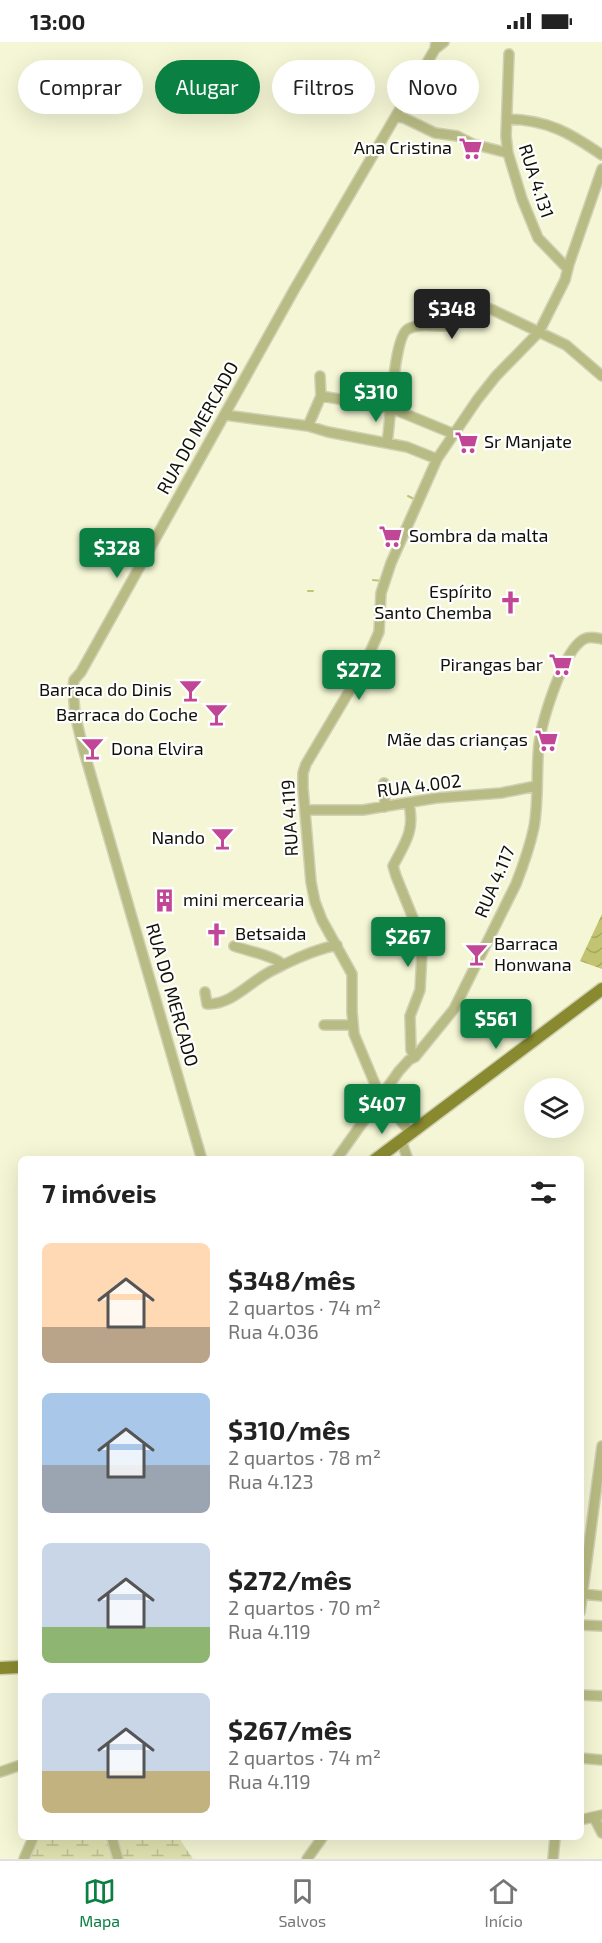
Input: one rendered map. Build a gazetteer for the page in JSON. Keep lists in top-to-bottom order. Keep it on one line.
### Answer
{"streets":{"street":["RUA 4.131","RUA DO MERCADO","RUA 4.002","RUA 4.119","RUA 4.117"]},"crossings":[["RUA 4.131","RUA 4.119"],["RUA 4.002","RUA 4.119"],["RUA 4.002","RUA 4.117"],["RUA 4.119","RUA 4.117"]],"places":{"supermarket":["Ana Cristina","Sr Manjate","Sombra da malta","Pirangas bar","Mãe das crianças"],"church":["Espírito Santo Chemba","Betsaida"],"bar":["Barraca do Dinis","Barraca do Coche","Dona Elvira","Nando","Barraca Honwana"],"building":["mini mercearia"]},"page":{"status":"13:00","chip":["Comprar","Alugar","Filtros","Novo"],"price":["$348","$310","$328","$272","$267","$561","$407"],"heading":"7 imóveis","list":[{"name":"$348/mês","note":"2 quartos · 74 m² · Rua 4.036"},{"name":"$310/mês","note":"2 quartos · 78 m² · Rua 4.123"},{"name":"$272/mês","note":"2 quartos · 70 m² · Rua 4.119"},{"name":"$267/mês","note":"2 quartos · 74 m² · Rua 4.119"}],"tabs":["Mapa","Salvos","Início"]}}
